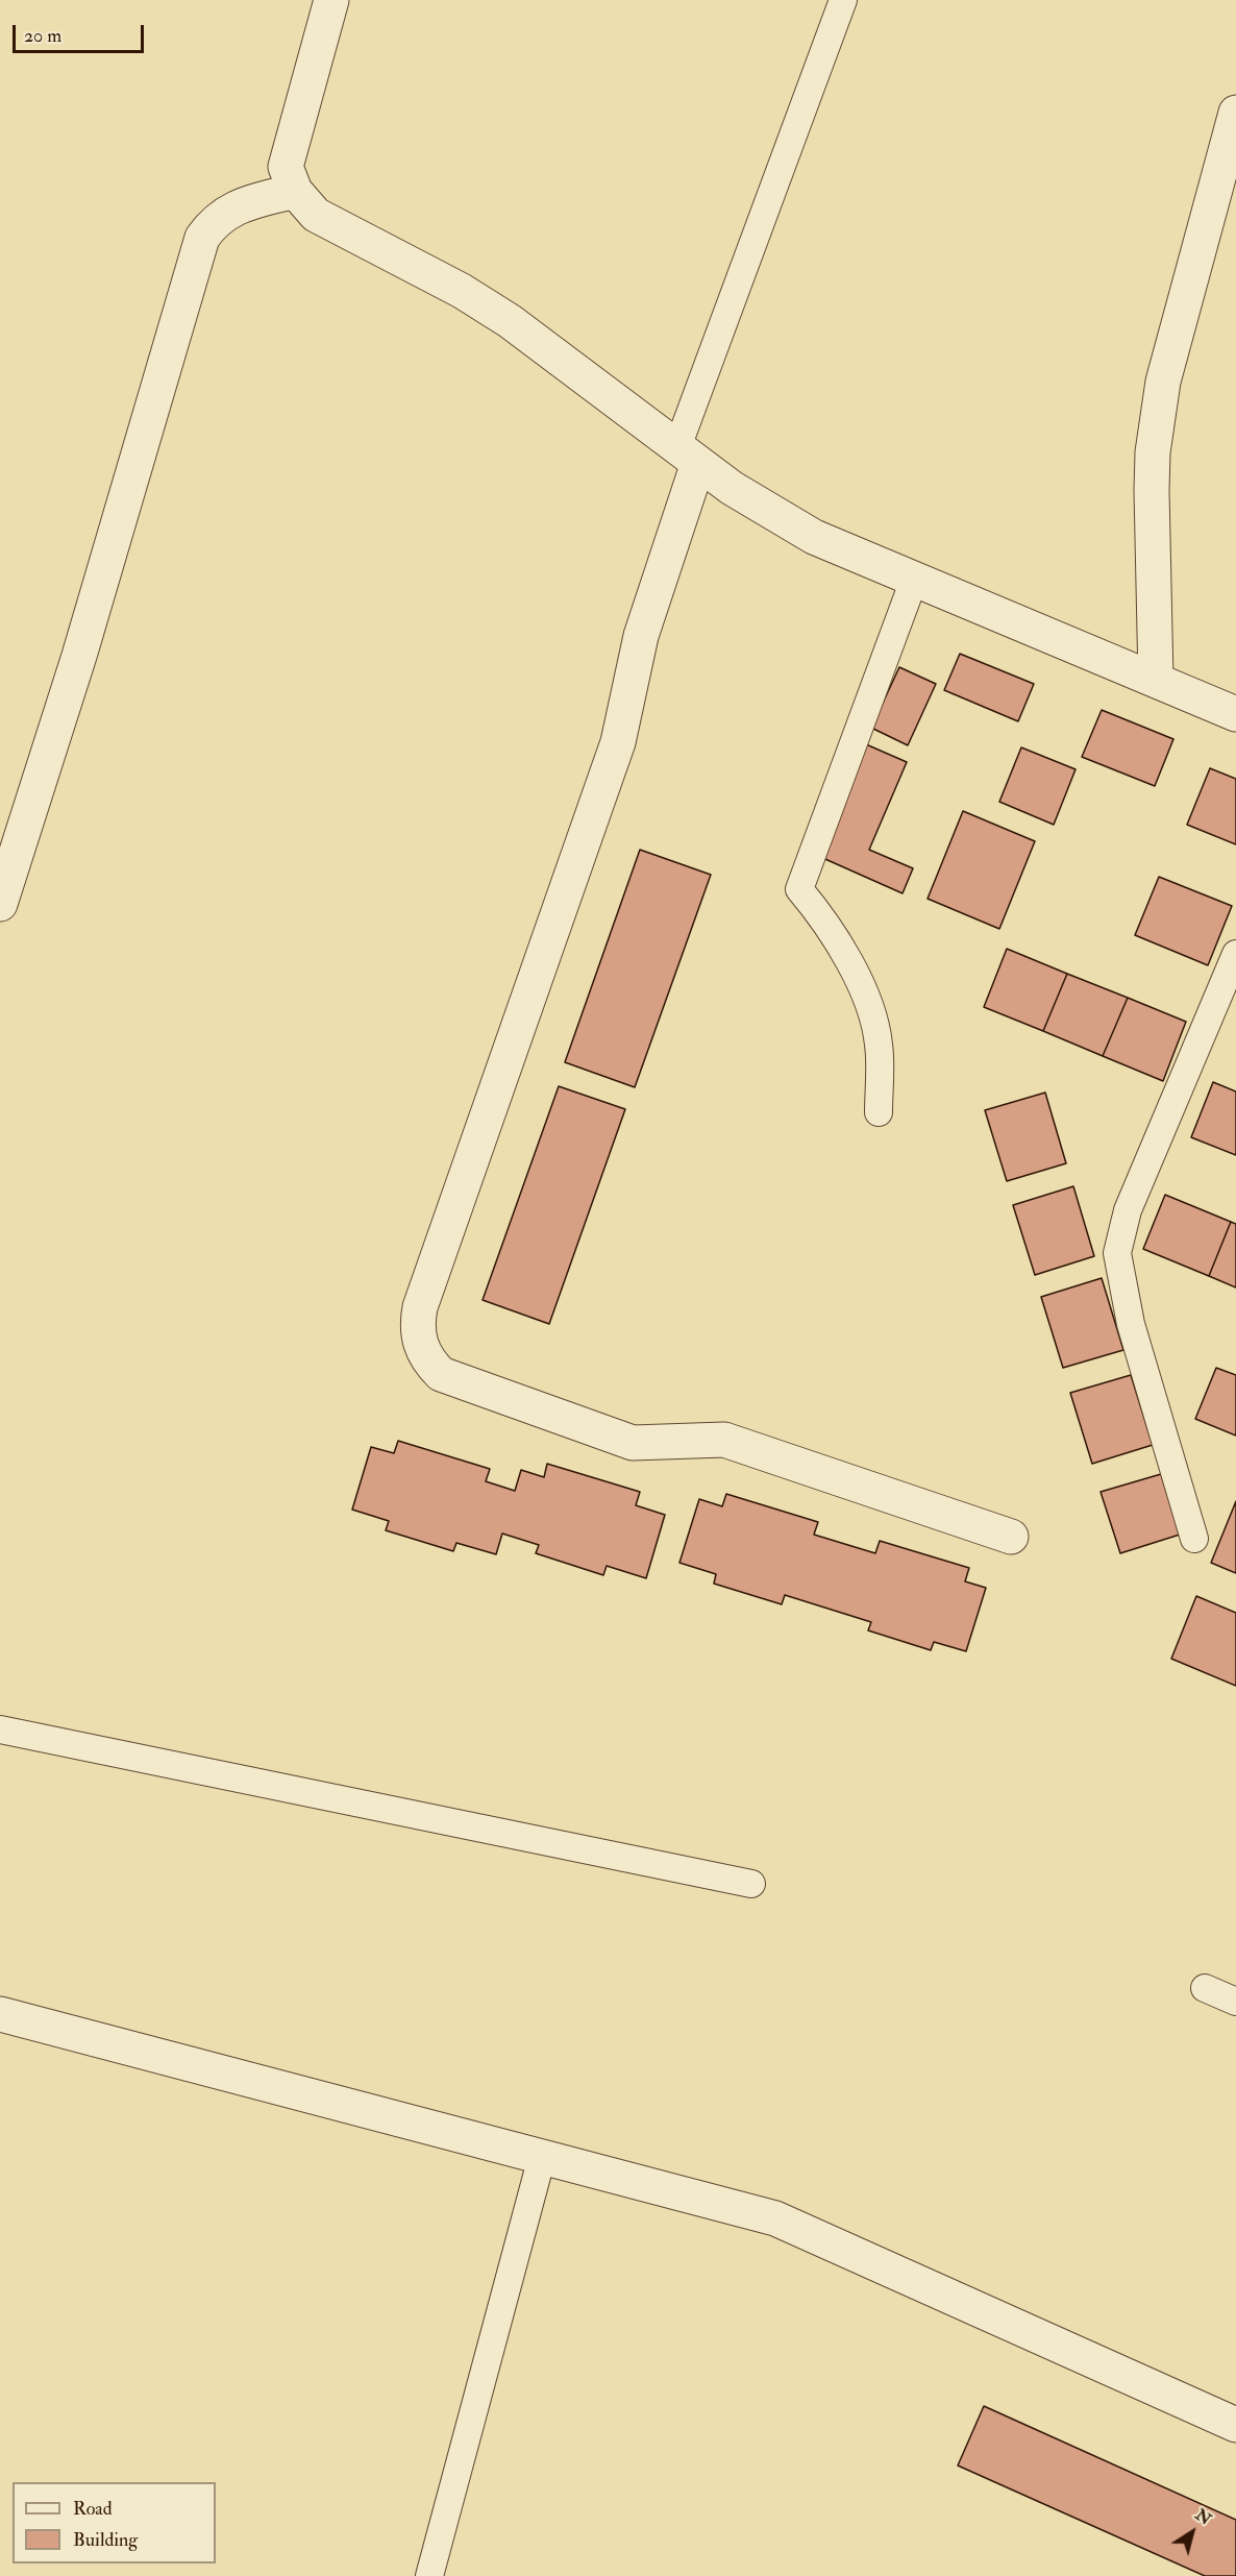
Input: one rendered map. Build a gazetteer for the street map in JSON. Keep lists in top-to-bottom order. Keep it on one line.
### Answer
{"legend":["Road","Building"],"scale_bar":"20 m","north":"top right"}
